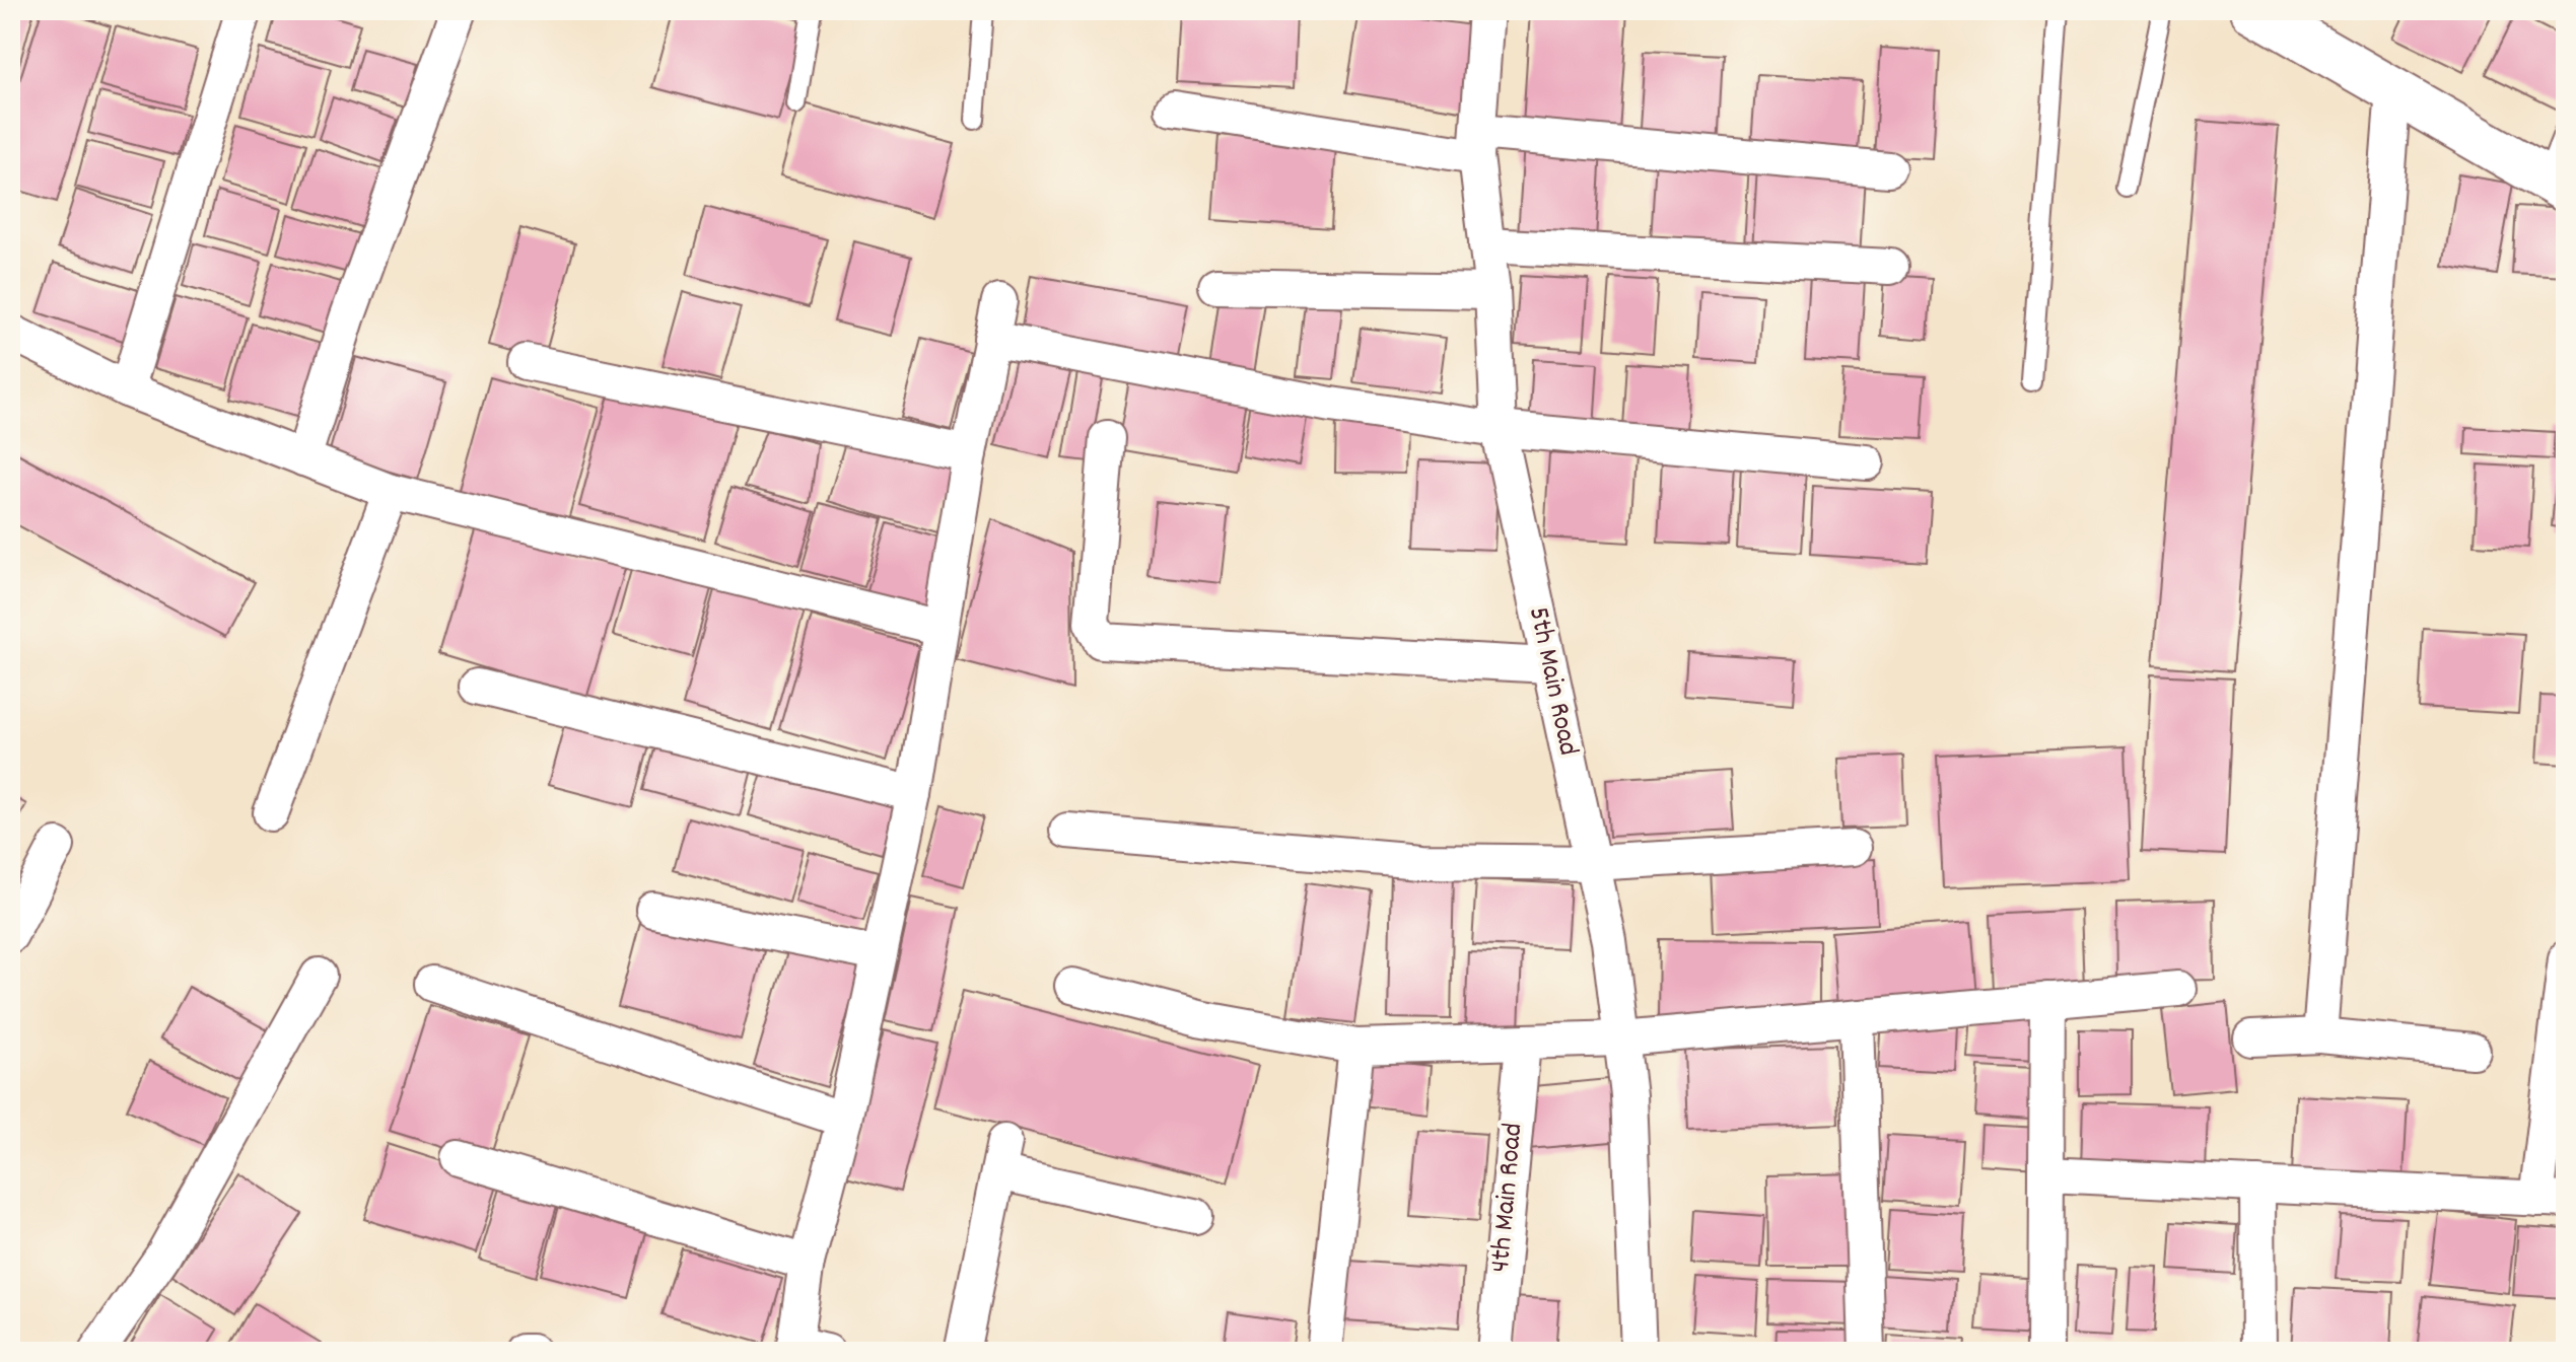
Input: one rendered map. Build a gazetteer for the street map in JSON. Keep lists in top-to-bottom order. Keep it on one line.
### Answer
{"streets":{"street":["5th Main Road","4th Main Road"]}}
